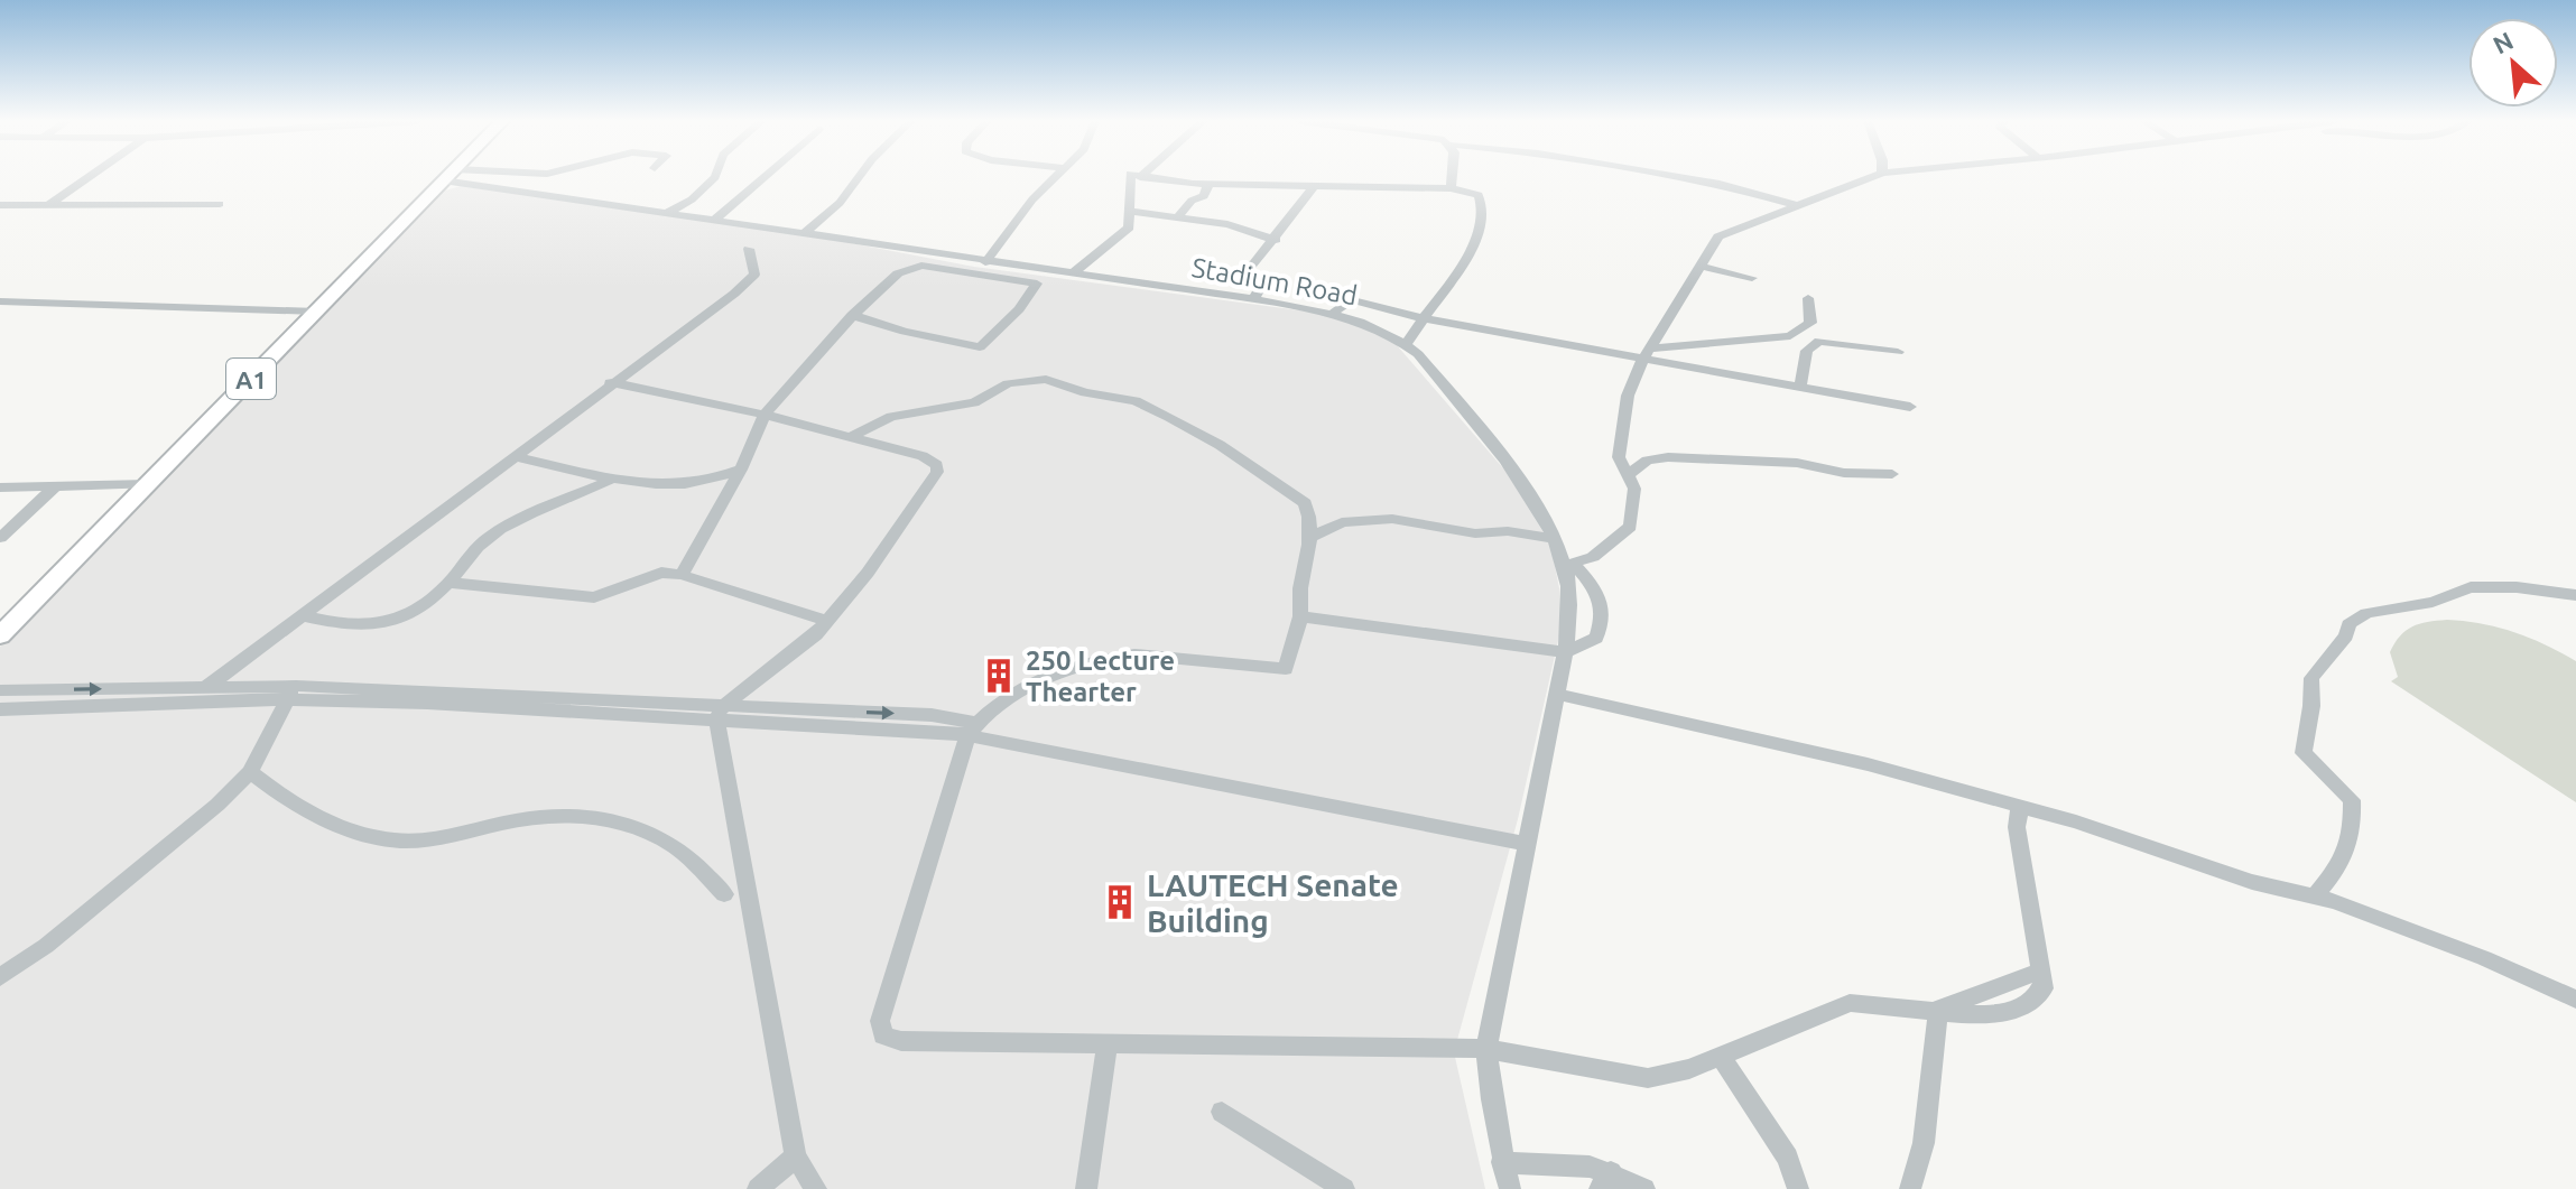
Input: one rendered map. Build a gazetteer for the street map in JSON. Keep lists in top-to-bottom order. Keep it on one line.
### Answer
{"streets":{"highway":["A1"],"street":["Stadium Road"]},"places":{"building":["250 Lecture Thearter","LAUTECH Senate Building"]},"north":"top left"}
